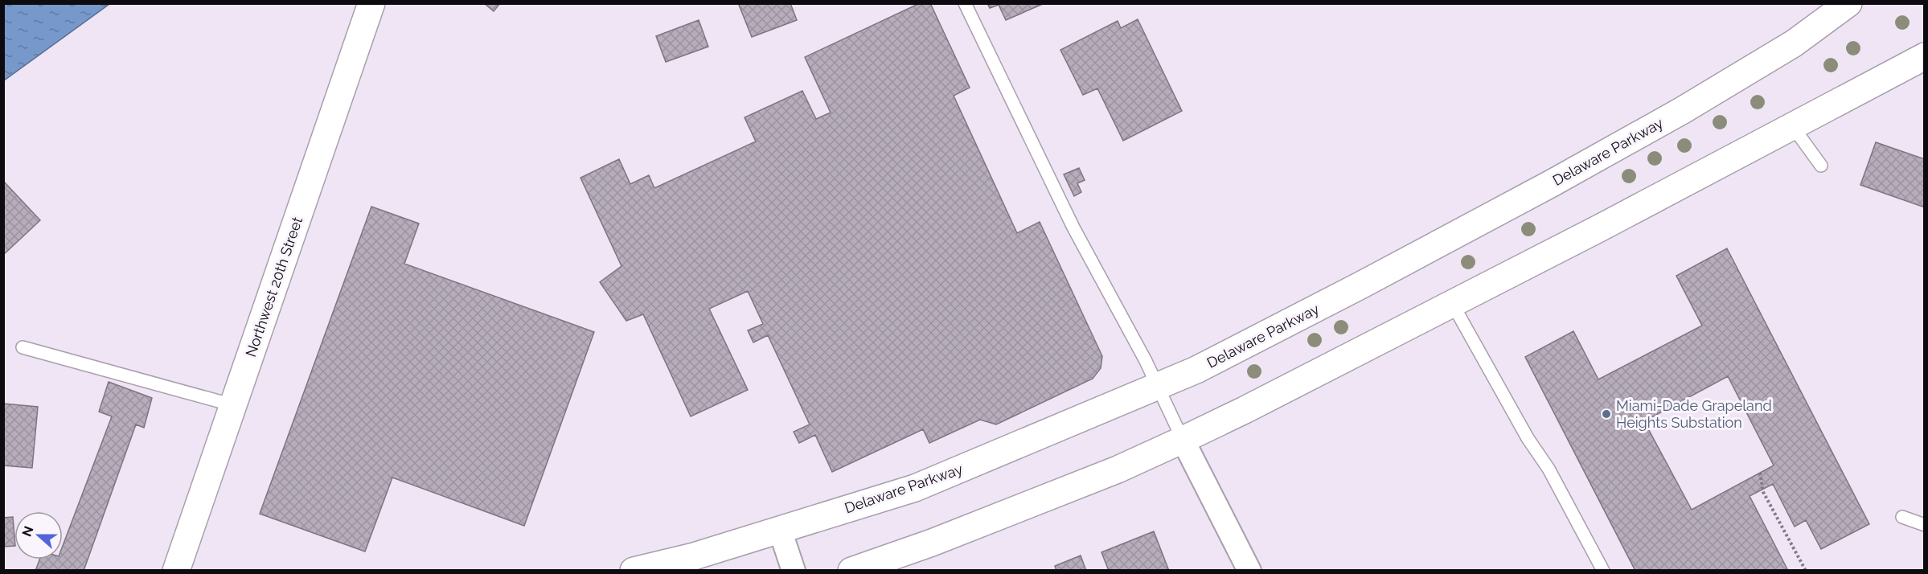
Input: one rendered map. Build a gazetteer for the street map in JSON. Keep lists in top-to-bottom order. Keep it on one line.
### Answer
{"streets":{"street":["Delaware Parkway","Northwest 20th Street"]},"places":["Miami-Dade Grapeland Heights Substation"],"north":"left"}
